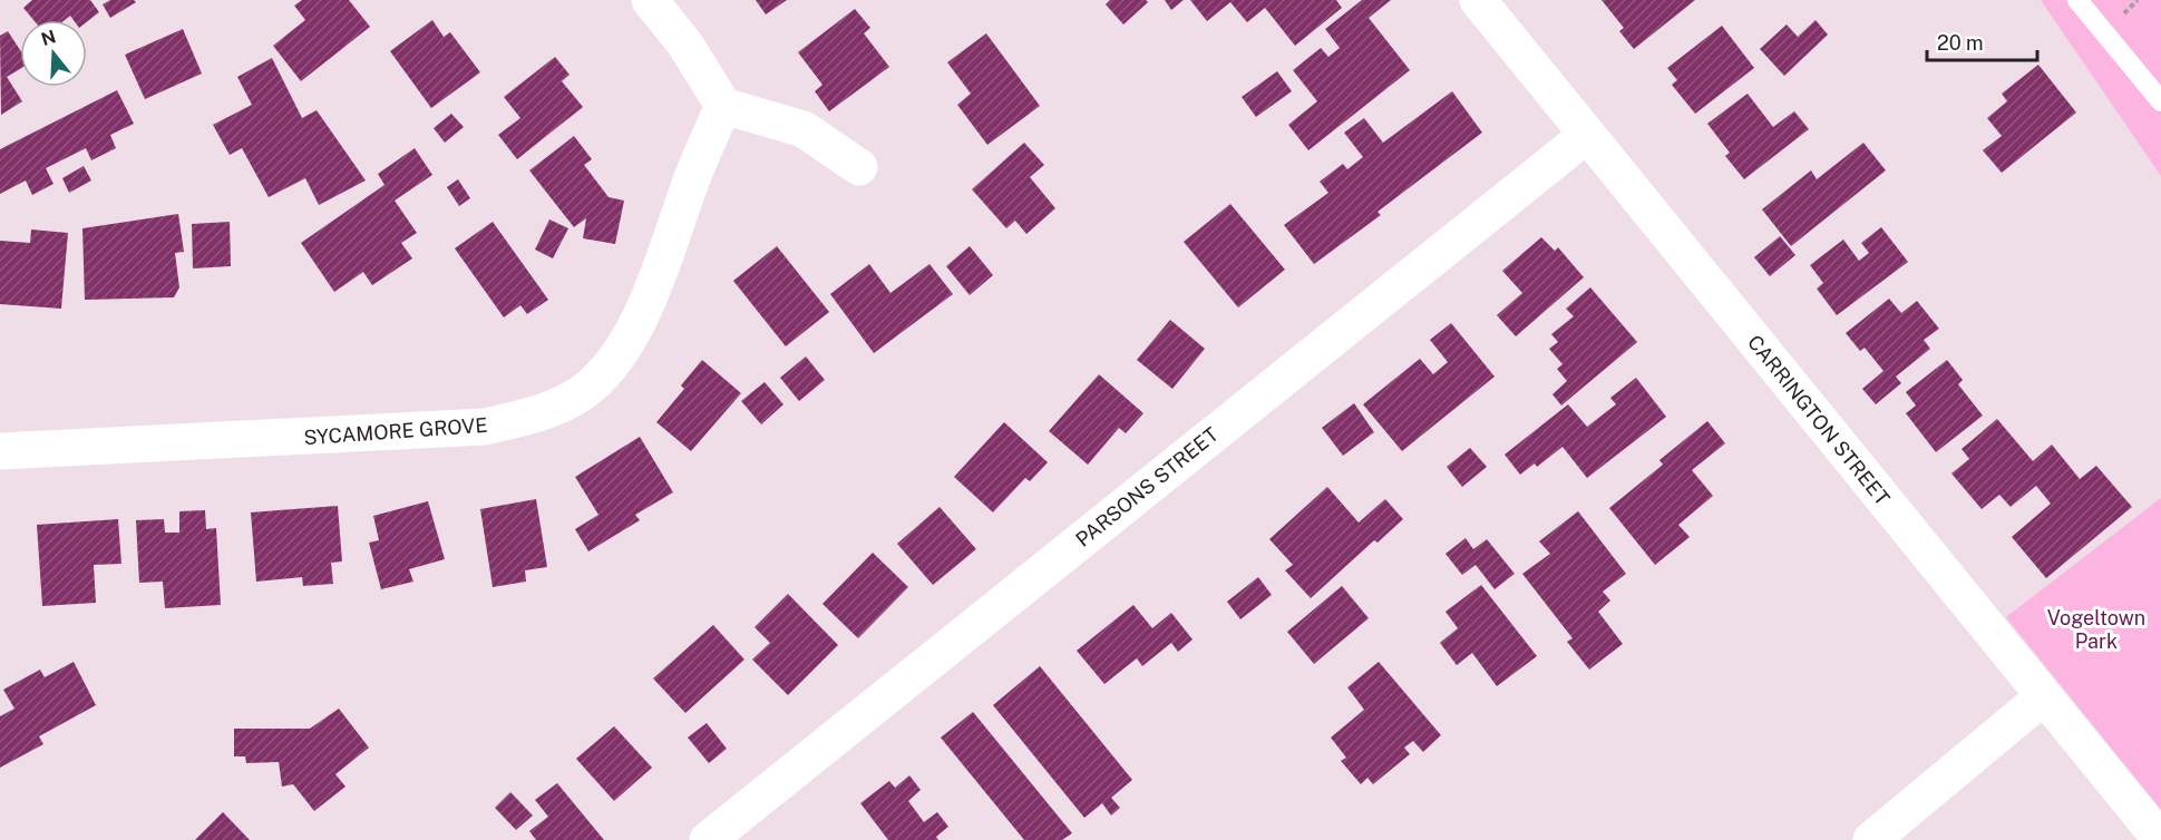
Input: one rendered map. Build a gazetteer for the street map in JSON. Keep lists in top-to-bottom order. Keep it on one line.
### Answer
{"streets":{"street":["CARRINGTON STREET","SYCAMORE GROVE","PARSONS STREET"]},"crossings":[["CARRINGTON STREET","PARSONS STREET"]],"parks":["Vogeltown Park"],"scale_bar":"20 m","north":"top"}
